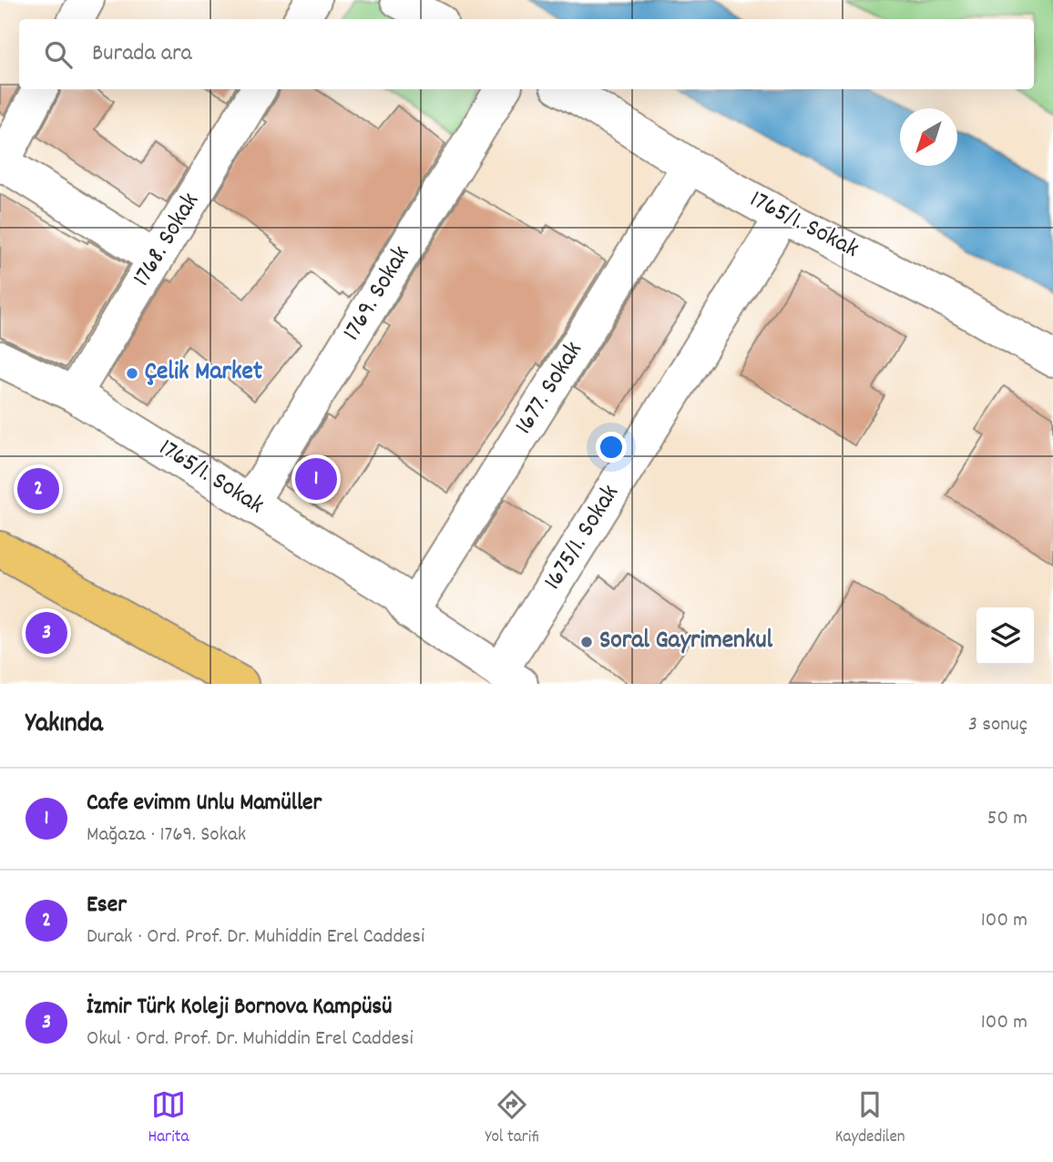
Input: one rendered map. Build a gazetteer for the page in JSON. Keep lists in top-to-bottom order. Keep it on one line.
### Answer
{"streets":{"street":["1765/1. Sokak","1768. Sokak","1769. Sokak","1677. Sokak","1675/1. Sokak"]},"crossings":[["1765/1. Sokak","1768. Sokak"],["1765/1. Sokak","1769. Sokak"],["1765/1. Sokak","1677. Sokak"],["1765/1. Sokak","1675/1. Sokak"],["1677. Sokak","1675/1. Sokak"]],"places":["Çelik Market","Soral Gayrimenkul"],"north":"bottom left","page":{"search":"Burada ara","pins":["1","2","3"],"heading":["Yakında","3 sonuç"],"list":[{"mark":"1","name":"Cafe evimm Unlu Mamüller","note":"Mağaza · 1769. Sokak","value":"50 m"},{"mark":"2","name":"Eser","note":"Durak · Ord. Prof. Dr. Muhiddin Erel Caddesi","value":"100 m"},{"mark":"3","name":"İzmir Türk Koleji Bornova Kampüsü","note":"Okul · Ord. Prof. Dr. Muhiddin Erel Caddesi","value":"100 m"}],"nav":["Harita","Yol tarifi","Kaydedilen"]}}
